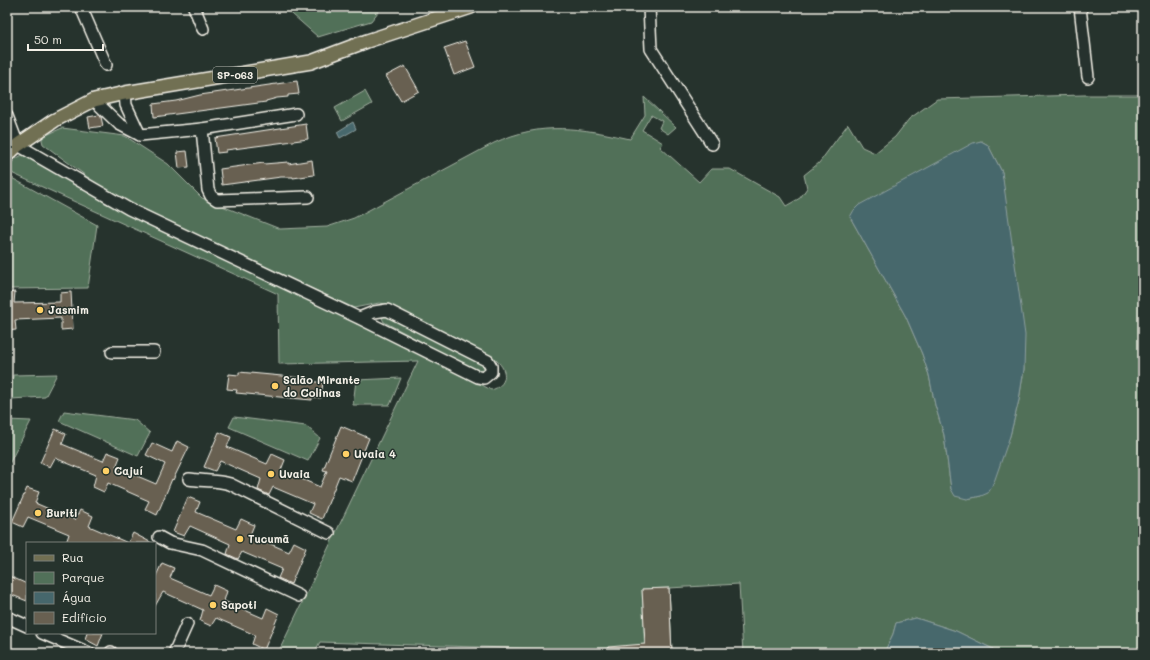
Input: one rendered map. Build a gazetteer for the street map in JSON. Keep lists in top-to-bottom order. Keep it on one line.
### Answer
{"streets":{"main road":["SP-063"]},"places":["Jasmim","Salão Mirante do Colinas","Uvaia 4","Cajuí","Uvaia","Buriti","Tucumã","Sapoti"],"legend":["Rua","Parque","Água","Edifício"],"scale_bar":"50 m"}
